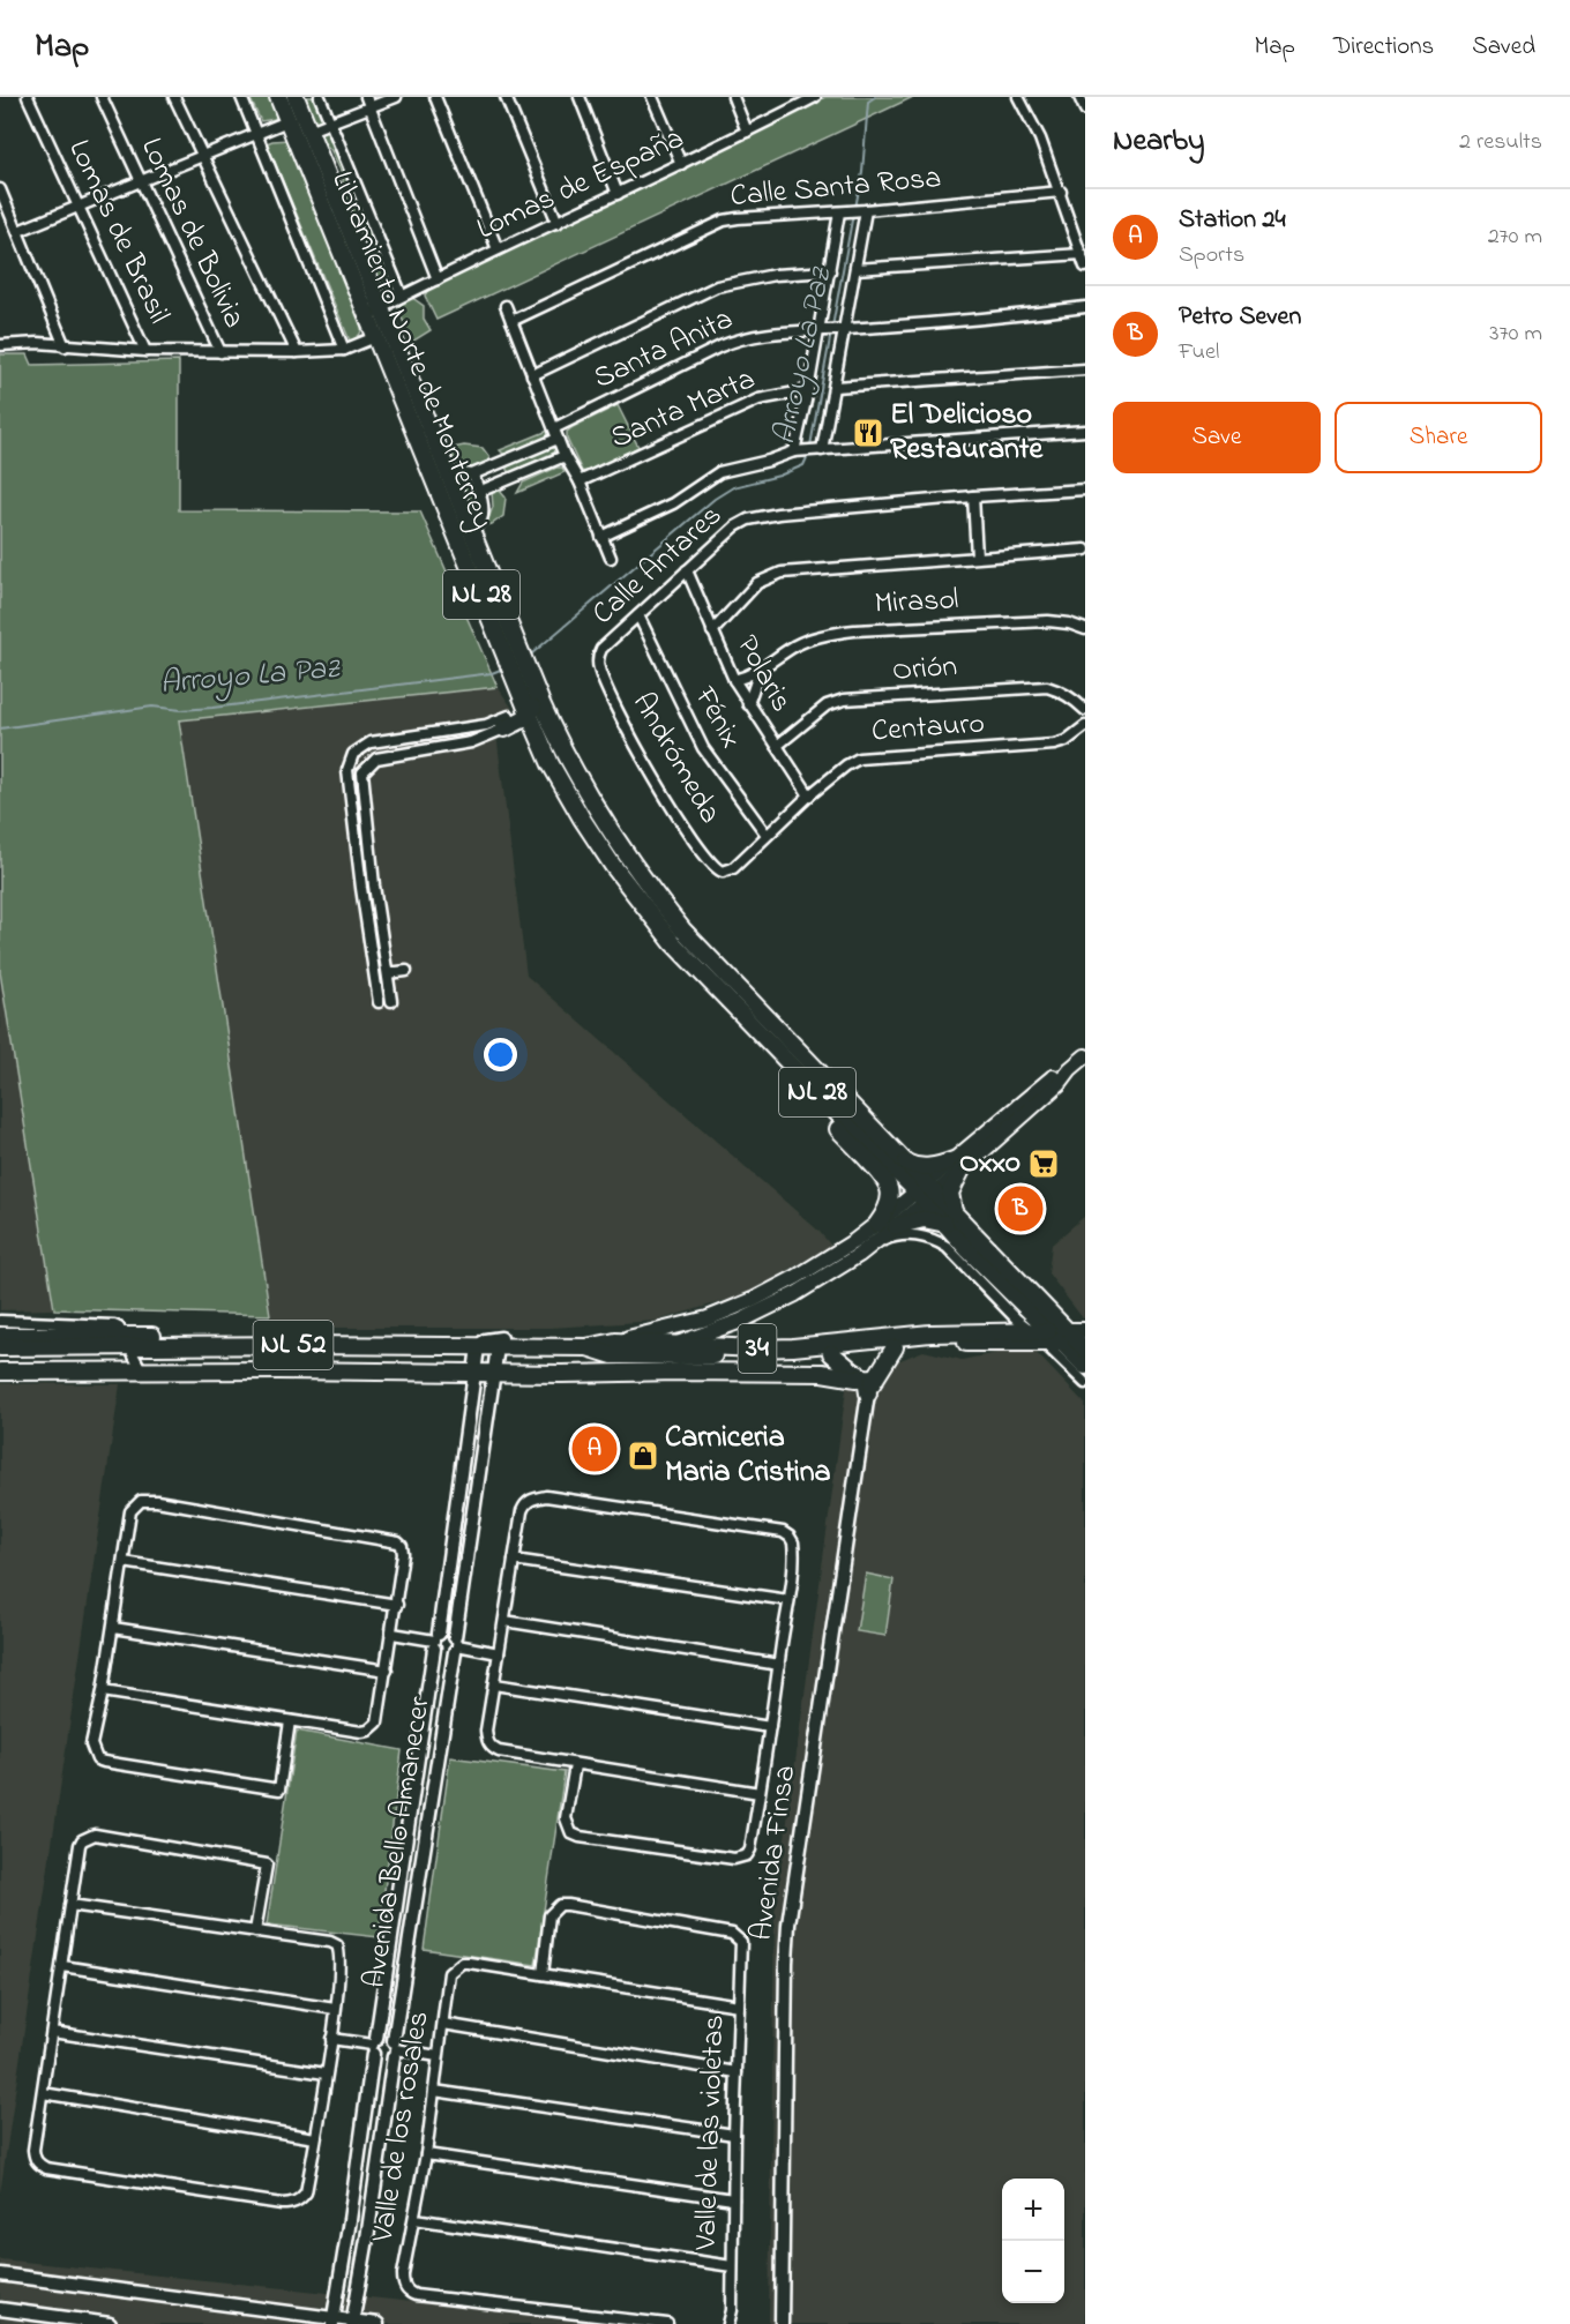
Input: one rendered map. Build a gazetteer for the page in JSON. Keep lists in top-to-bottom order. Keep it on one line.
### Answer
{"streets":{"main road":["Libramiento Norte de Monterrey","NL 28","NL 52","34"],"street":["Lomas de España","Calle Santa Rosa","Lomas de Brasil","Lomas de Bolivia","Santa Anita","Santa Marta","Calle Antares","Mirasol","Orión","Polaris","Fénix","Centauro","Andrómeda","Avenida Bello Amanecer","Avenida Finsa","Valle de los rosales","Valle de las violetas"]},"crossings":[["Lomas de España","Libramiento Norte de Monterrey"],["Libramiento Norte de Monterrey","NL 52"],["Libramiento Norte de Monterrey","34"],["Calle Antares","Polaris"],["Calle Antares","Fénix"],["Calle Antares","Andrómeda"],["Mirasol","Polaris"],["Orión","Polaris"],["Polaris","Centauro"],["Fénix","Centauro"],["Centauro","Andrómeda"],["NL 52","34"],["NL 52","Avenida Bello Amanecer"],["Valle de los rosales","Valle de las violetas"]],"water":["Arroyo La Paz"],"places":{"restaurant":["El Delicioso Restaurante"],"supermarket":["Oxxo"],"shop":["Carniceria Maria Cristina"]},"page":{"header":"Map","nav":["Map","Directions","Saved"],"heading":["Nearby","2 results"],"list":[{"mark":"A","name":"Station 24","note":"Sports","value":"270 m"},{"mark":"B","name":"Petro Seven","note":"Fuel","value":"370 m"}],"buttons":["Save","Share"],"pins":["B","A"],"map_buttons":["+","−"]}}
